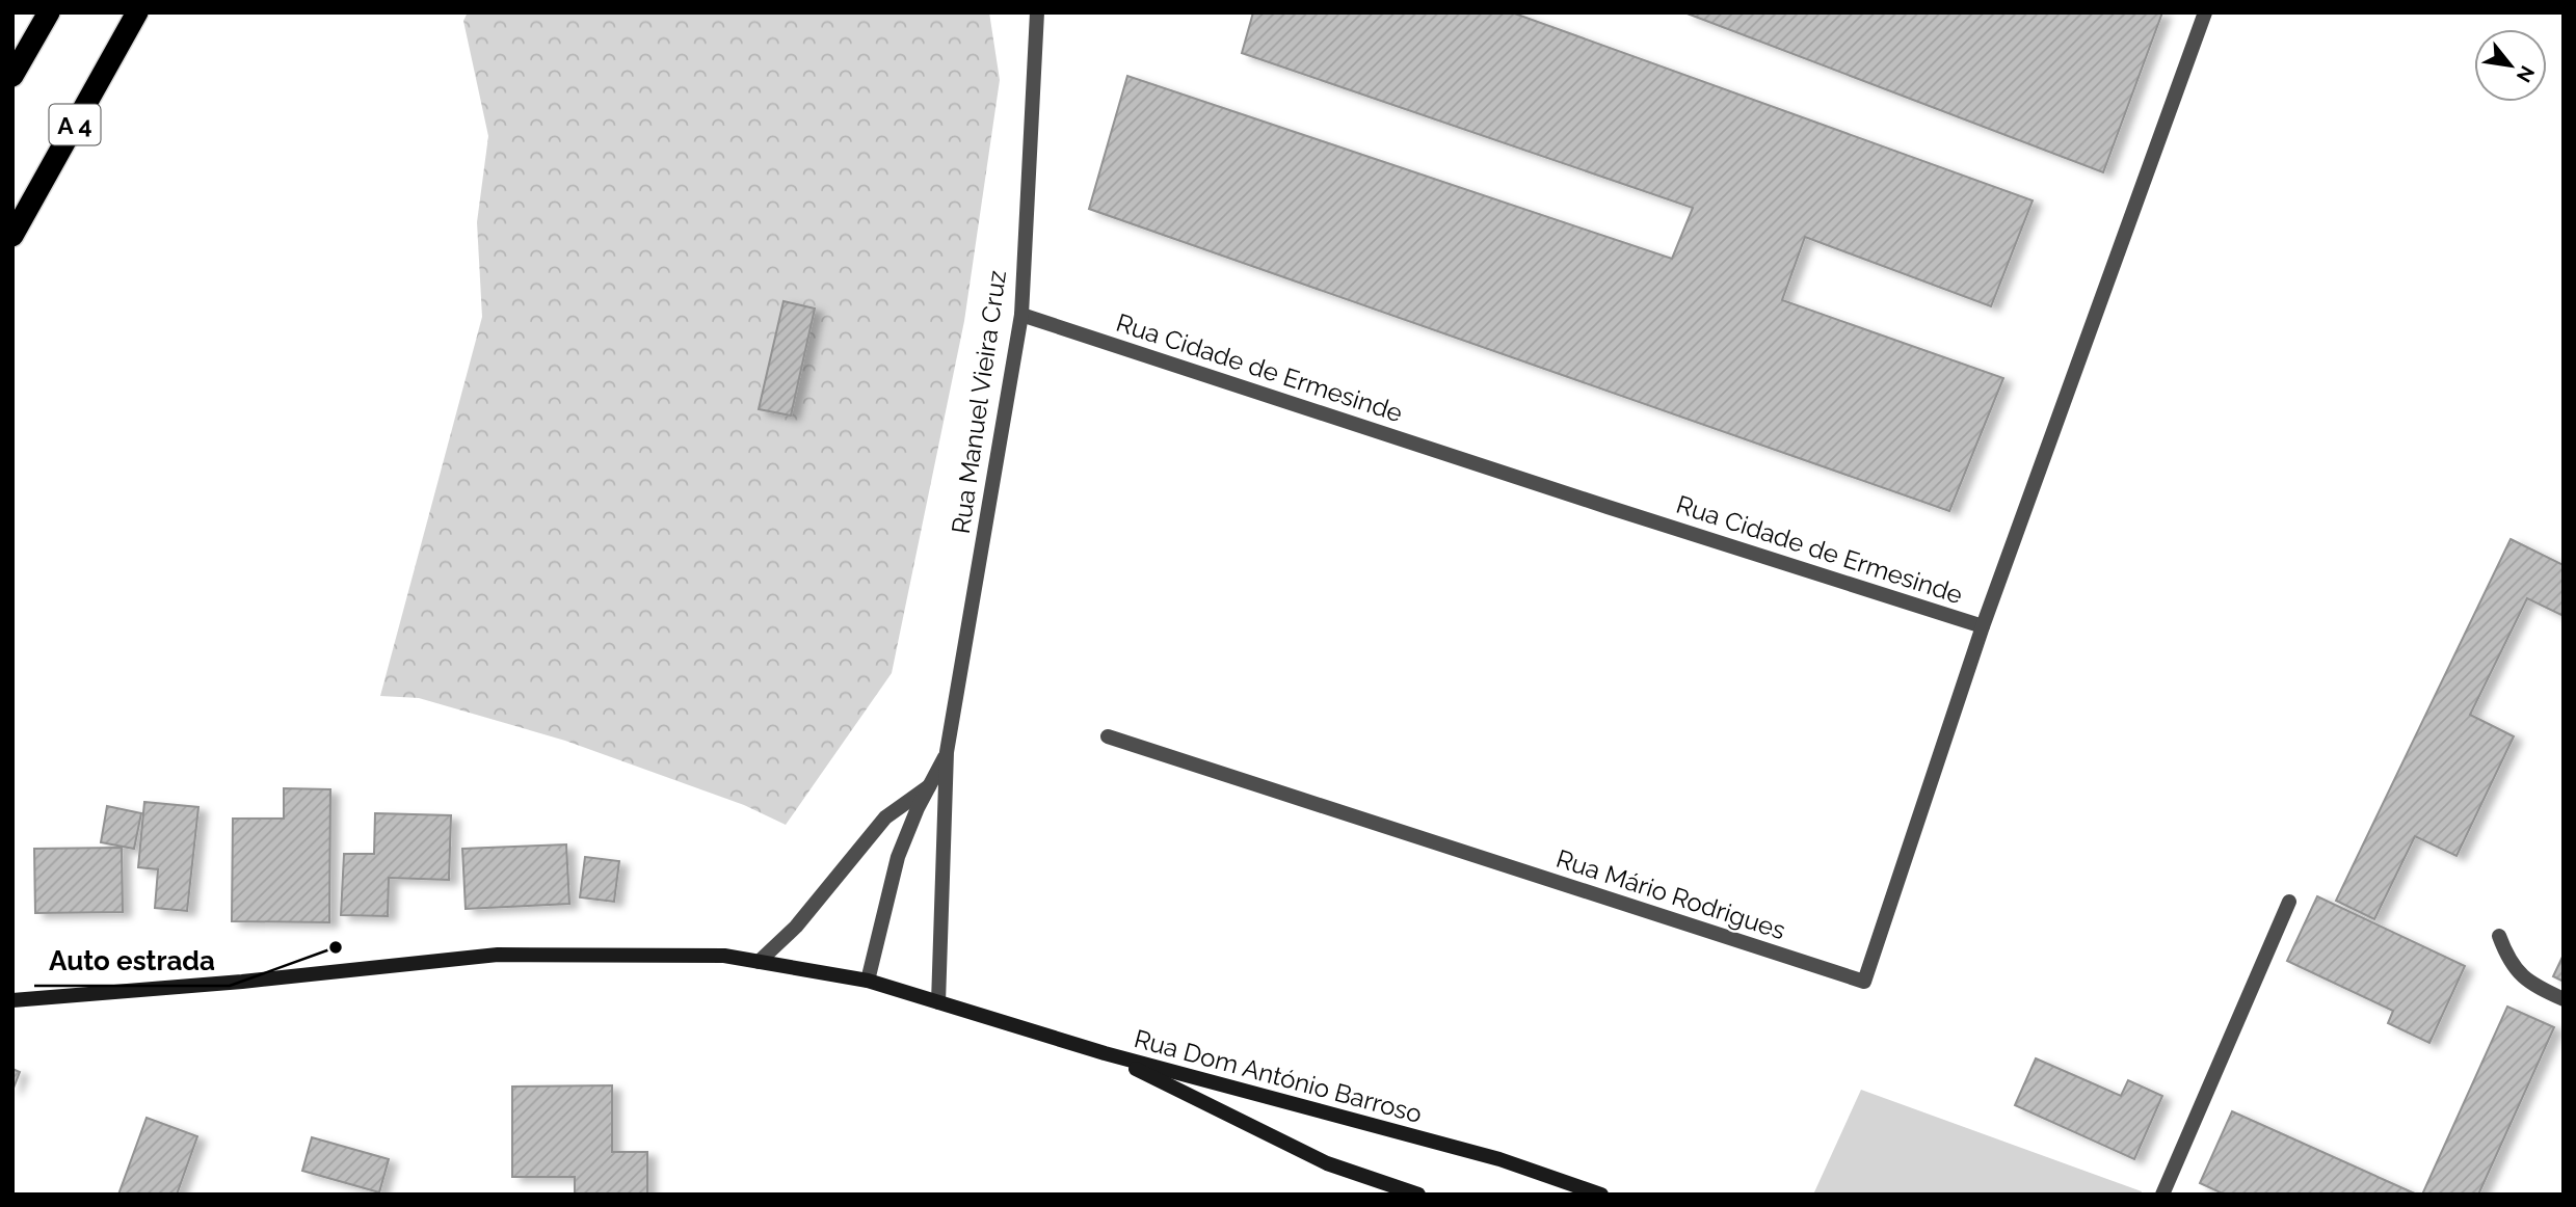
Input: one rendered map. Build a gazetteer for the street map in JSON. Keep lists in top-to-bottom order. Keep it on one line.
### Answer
{"streets":{"highway":["A 4"],"main road":["Rua Dom António Barroso"],"street":["Rua Cidade de Ermesinde","Rua Manuel Vieira Cruz","Rua Mário Rodrigues"]},"crossings":[["Rua Cidade de Ermesinde","Rua Manuel Vieira Cruz"],["Rua Cidade de Ermesinde","Rua Mário Rodrigues"]],"places":["Auto estrada"],"north":"bottom right"}
